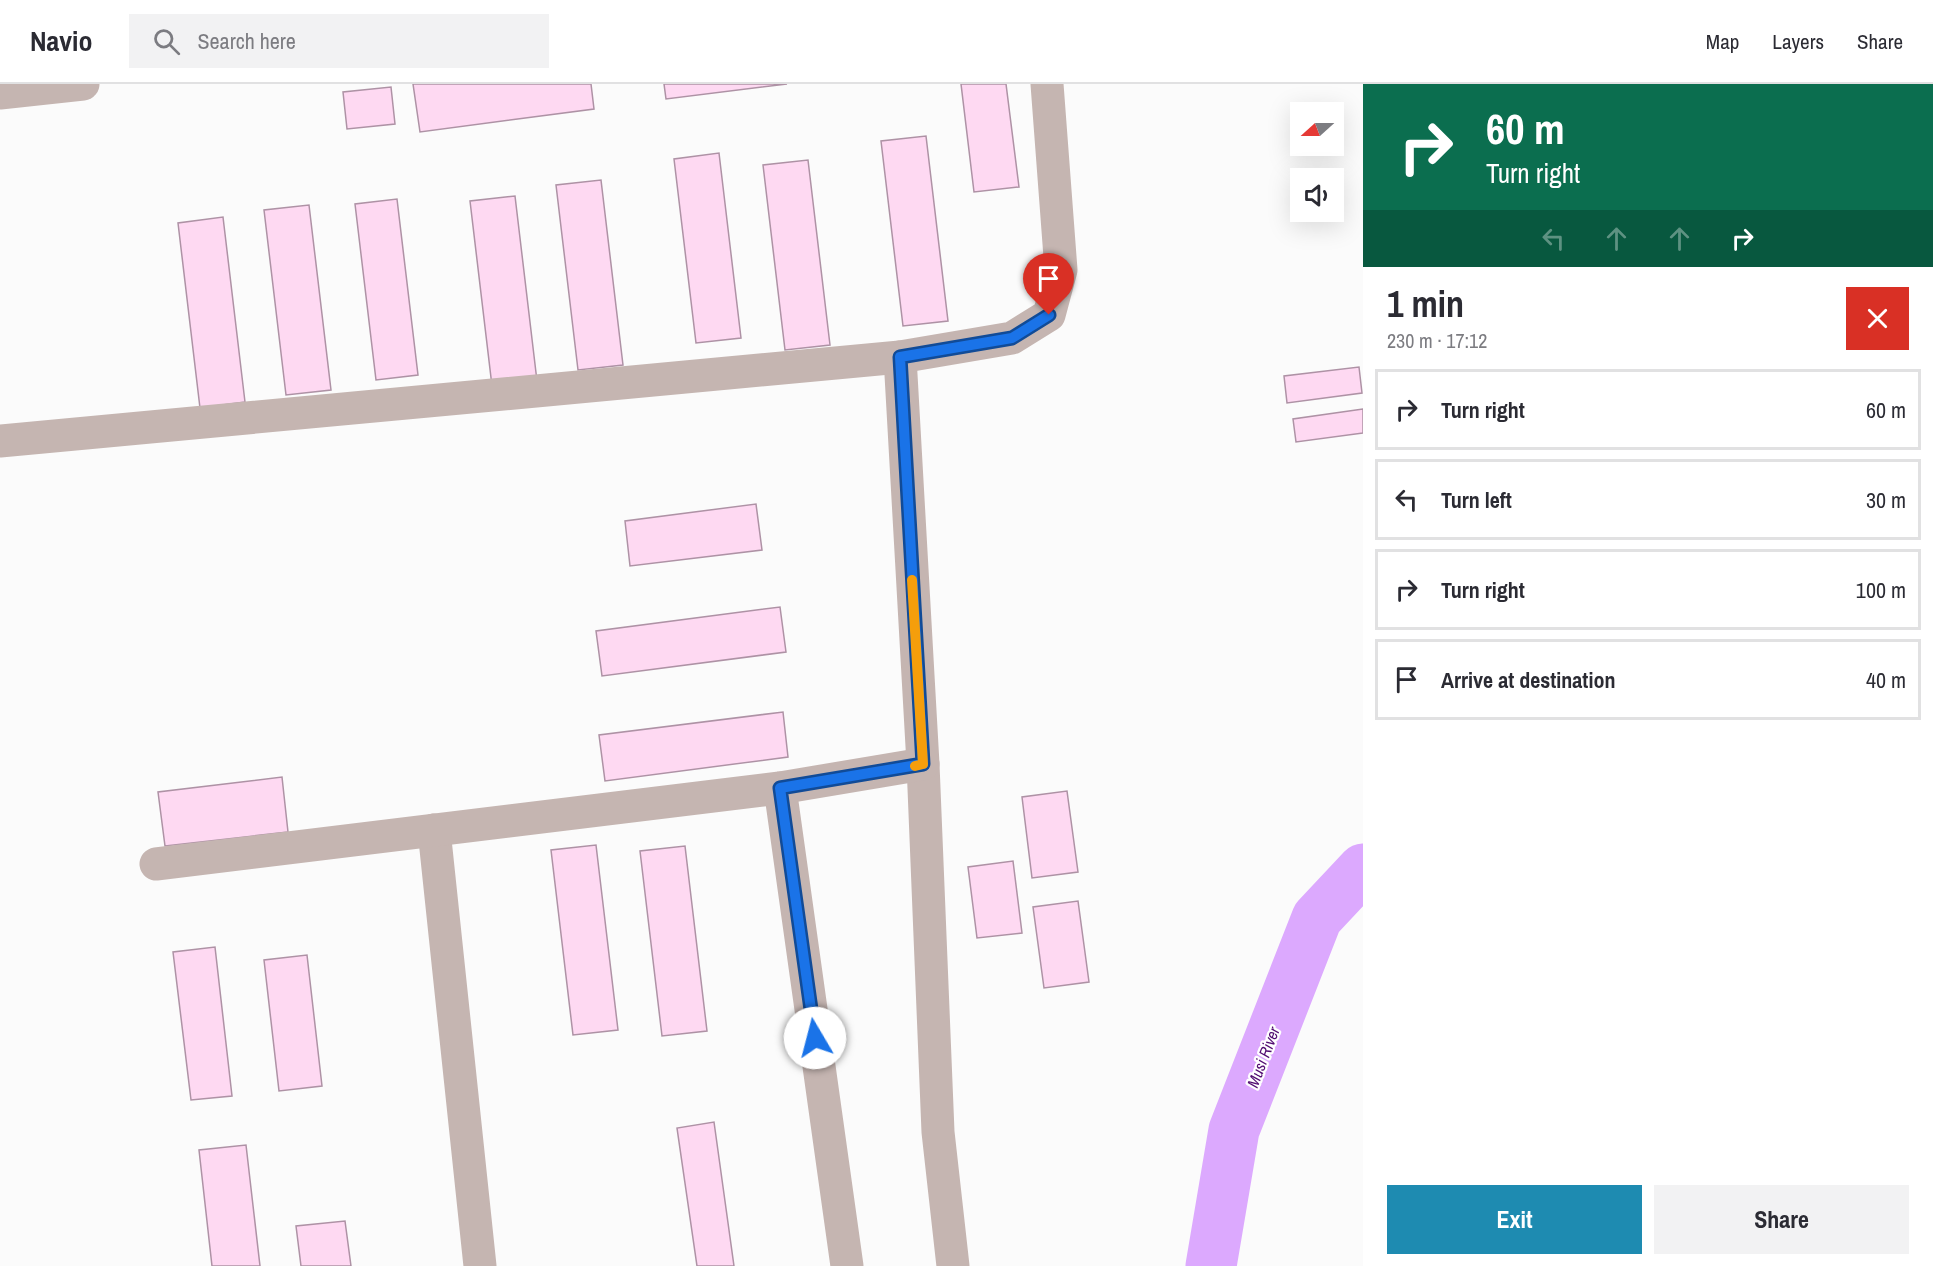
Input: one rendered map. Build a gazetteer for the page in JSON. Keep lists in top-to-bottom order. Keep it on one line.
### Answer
{"water":["Musi River"],"north":"left","page":{"header":"Navio","search":"Search here","nav":["Map","Layers","Share"],"turn":["60 m","Turn right"],"heading":["1 min","230 m · 17:12"],"list":[{"name":"Turn right","value":"60 m"},{"name":"Turn left","value":"30 m"},{"name":"Turn right","value":"100 m"},{"name":"Arrive at destination","value":"40 m"}],"buttons":["Exit","Share"]}}
